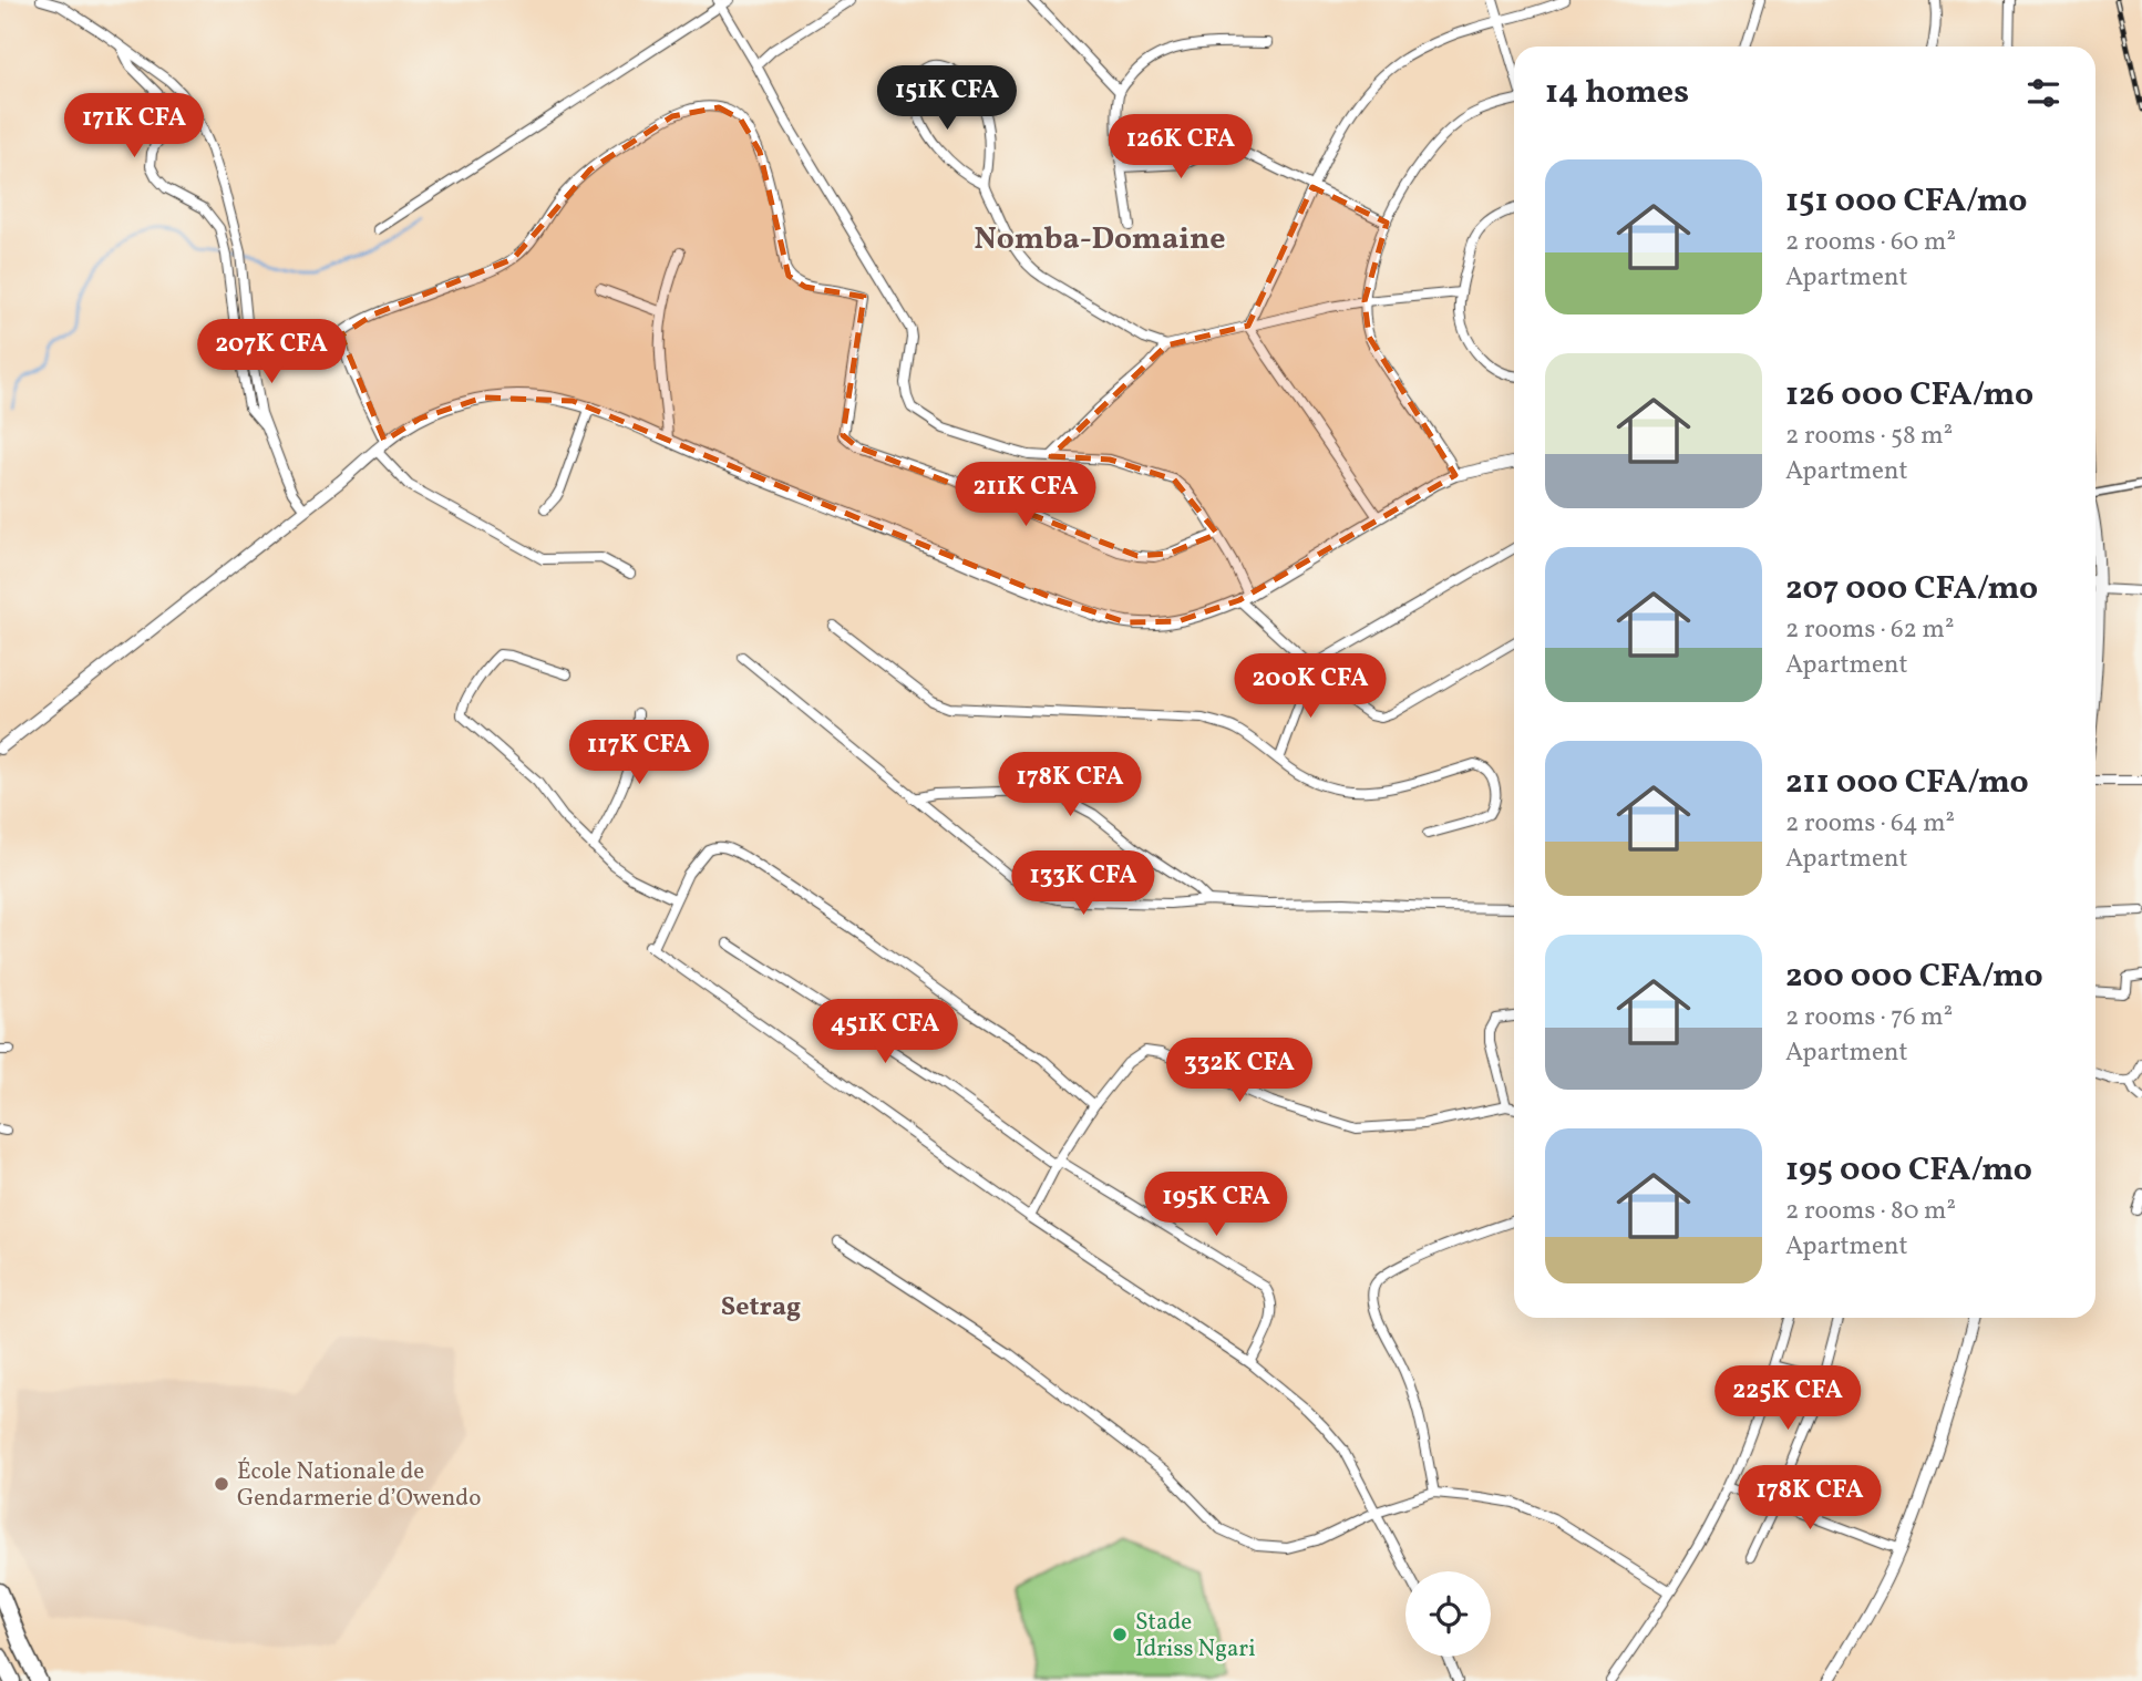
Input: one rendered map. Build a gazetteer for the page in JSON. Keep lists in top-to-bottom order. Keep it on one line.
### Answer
{"districts":["Nomba-Domaine","Setrag"],"places":["École Nationale de Gendarmerie d’Owendo","Stade Idriss Ngari"],"page":{"heading":"14 homes","price":["151K CFA","171K CFA","126K CFA","207K CFA","211K CFA","200K CFA","117K CFA","178K CFA","133K CFA","451K CFA","332K CFA","195K CFA","225K CFA","178K CFA"],"list":[{"name":"151 000 CFA/mo","note":"2 rooms · 60 m² · Apartment"},{"name":"126 000 CFA/mo","note":"2 rooms · 58 m² · Apartment"},{"name":"207 000 CFA/mo","note":"2 rooms · 62 m² · Apartment"},{"name":"211 000 CFA/mo","note":"2 rooms · 64 m² · Apartment"},{"name":"200 000 CFA/mo","note":"2 rooms · 76 m² · Apartment"},{"name":"195 000 CFA/mo","note":"2 rooms · 80 m² · Apartment"}]}}
